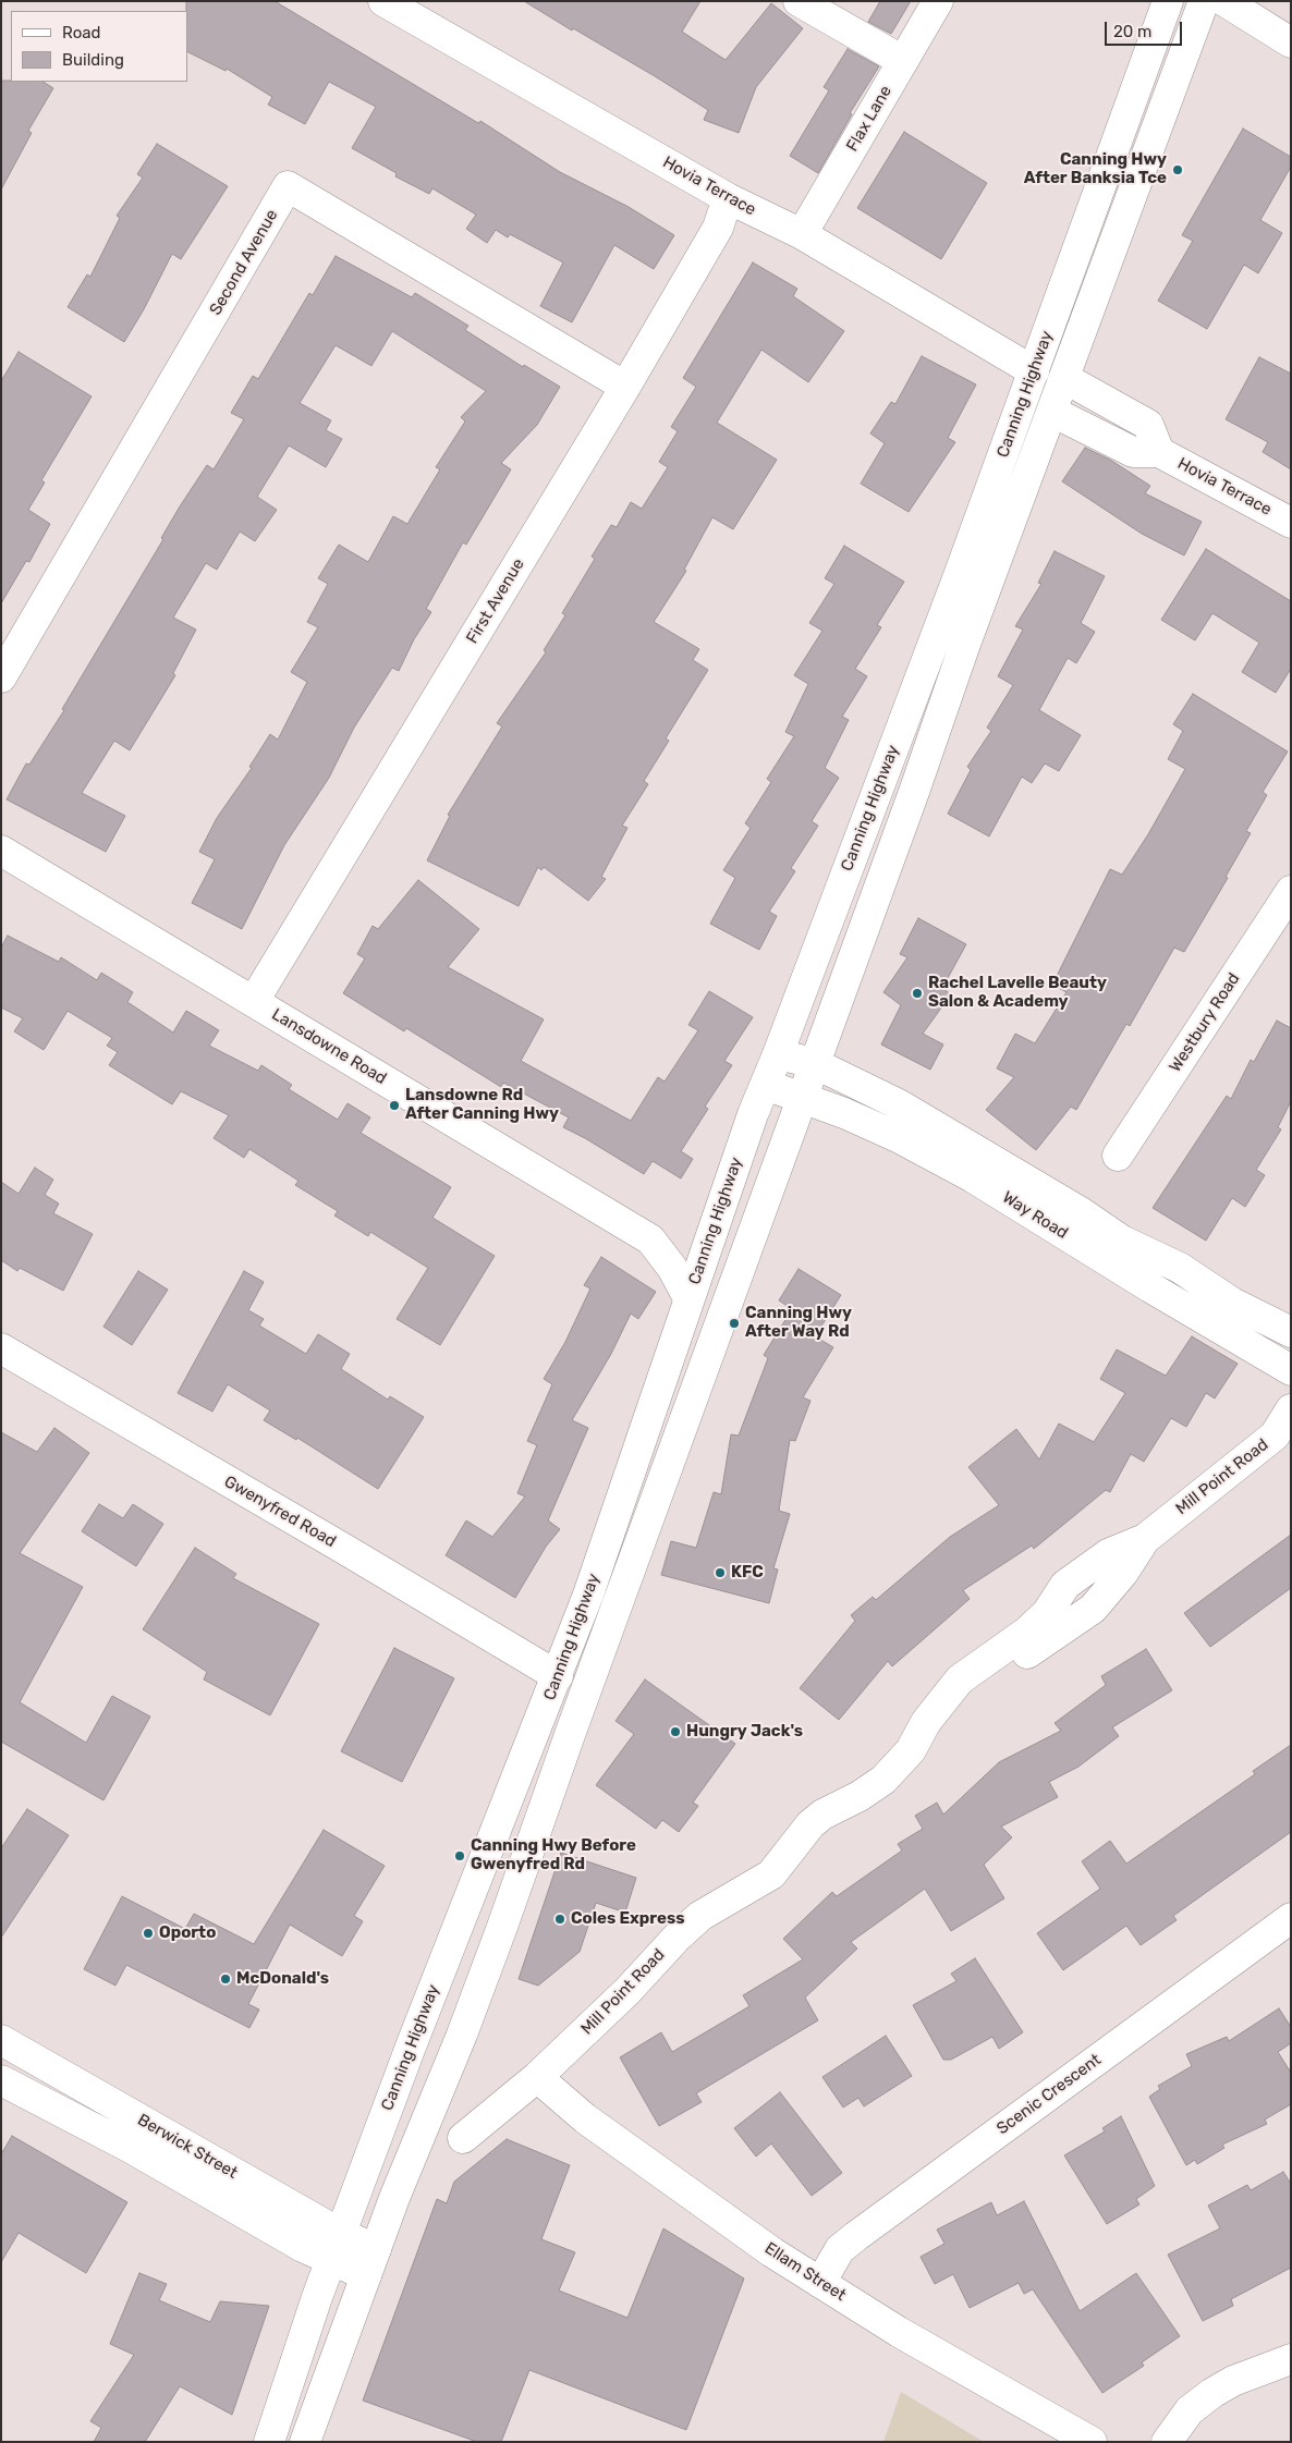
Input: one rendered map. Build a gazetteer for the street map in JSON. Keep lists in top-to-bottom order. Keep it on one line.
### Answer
{"streets":{"main road":["Flax Lane","Hovia Terrace","Second Avenue","Canning Highway","First Avenue","Westbury Road","Lansdowne Road","Way Road","Mill Point Road","Gwenyfred Road","Scenic Crescent","Berwick Street","Ellam Street"]},"crossings":[["Flax Lane","Hovia Terrace"],["Hovia Terrace","Canning Highway"],["Hovia Terrace","First Avenue"],["Second Avenue","First Avenue"],["Canning Highway","Lansdowne Road"],["Canning Highway","Way Road"],["Canning Highway","Gwenyfred Road"],["Canning Highway","Berwick Street"],["First Avenue","Lansdowne Road"],["Mill Point Road","Ellam Street"],["Scenic Crescent","Ellam Street"]],"places":["Canning Hwy After Banksia Tce","Rachel Lavelle Beauty Salon & Academy","Lansdowne Rd After Canning Hwy","Canning Hwy After Way Rd","KFC","Hungry Jack's","Canning Hwy Before Gwenyfred Rd","Coles Express","Oporto","McDonald's"],"legend":["Road","Building"],"scale_bar":"20 m"}
